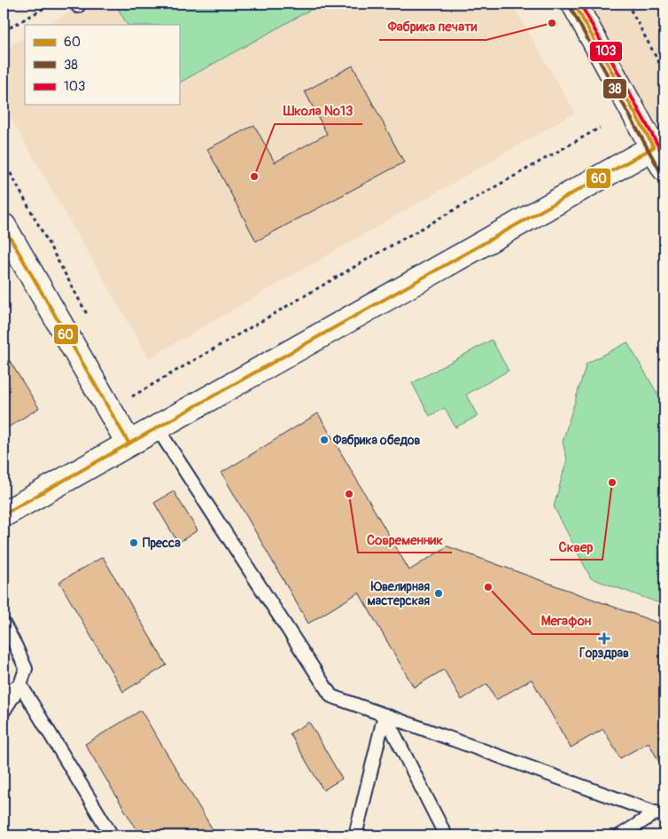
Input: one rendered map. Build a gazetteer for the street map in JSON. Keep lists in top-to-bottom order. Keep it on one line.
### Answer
{"places":{"other":["Фабрика печати","Школа №13","Фабрика обедов","Сквер","Современник","Пресса","Мегафон","Ювелирная мастерская"],"health":["Горздрав"]},"lines":["transit line 60","transit line 103","transit line 38"],"legend":["60","38","103"]}
